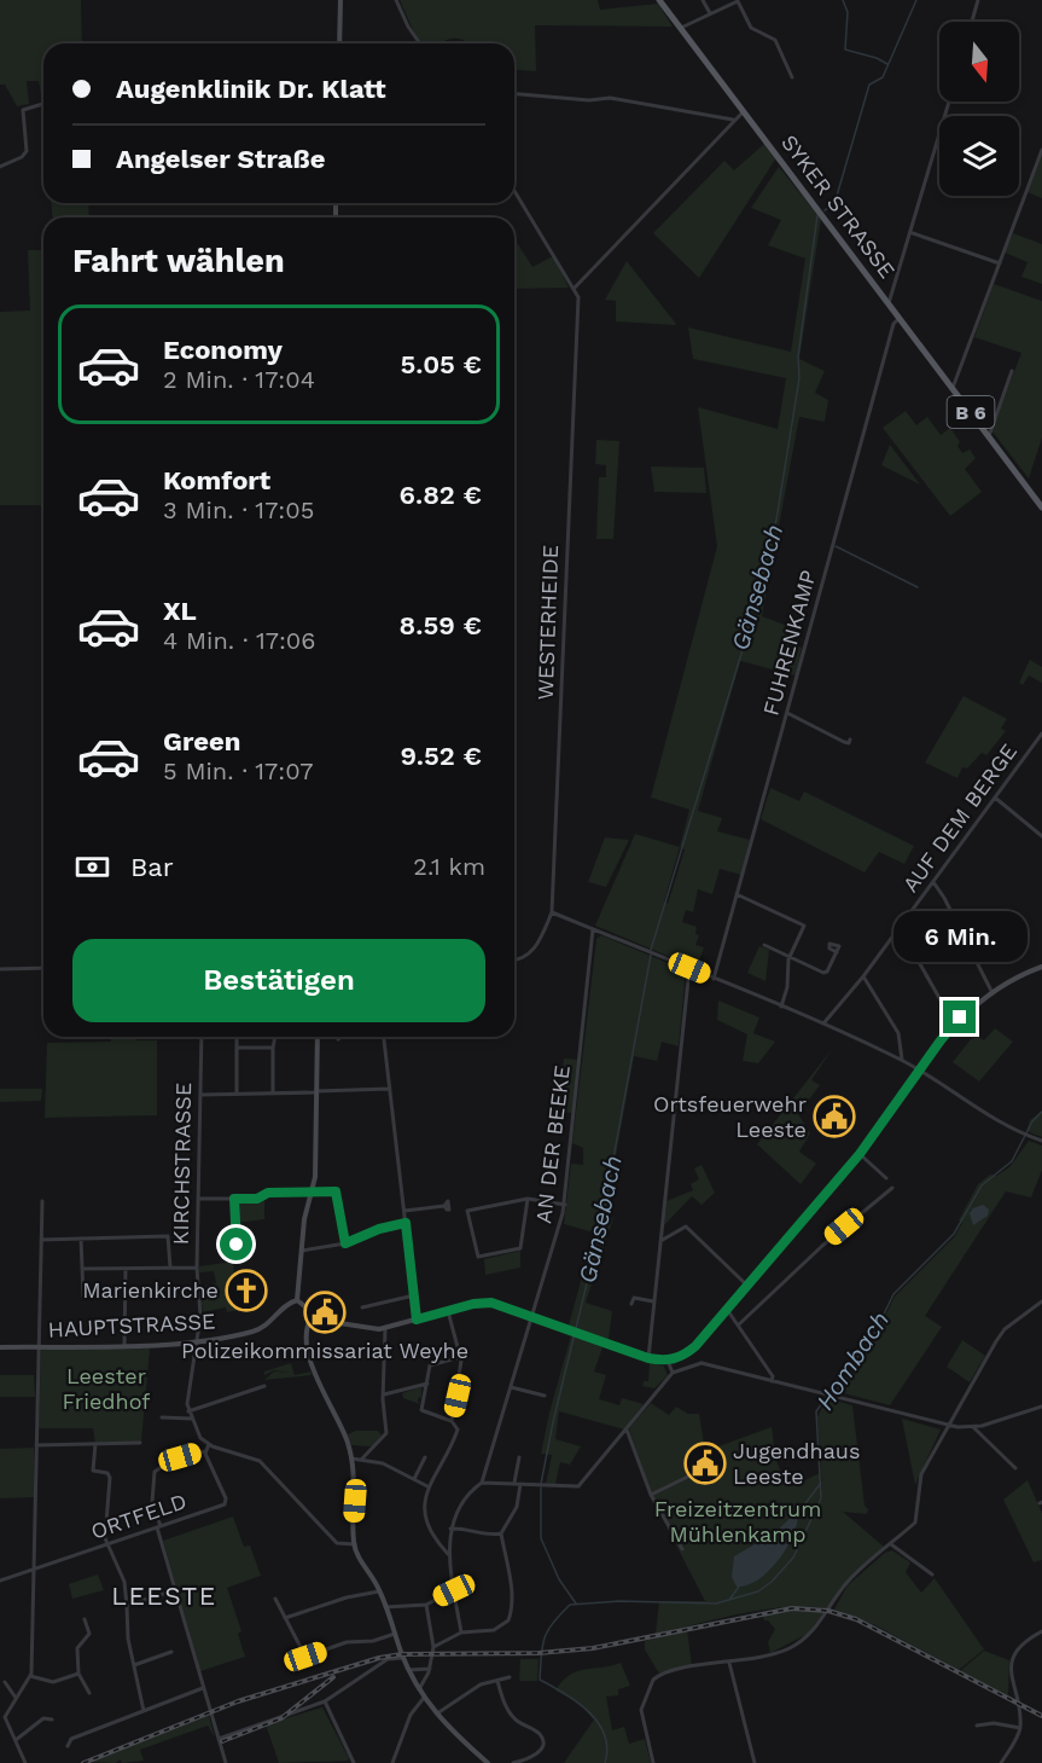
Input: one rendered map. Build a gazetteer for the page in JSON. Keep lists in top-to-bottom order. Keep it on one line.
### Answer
{"streets":{"main road":["SYKER STRASSE","B 6","HAUPTSTRASSE"],"street":["WESTERHEIDE","FUHRENKAMP","AUF DEM BERGE","AN DER BEEKE","KIRCHSTRASSE","ORTFELD"]},"crossings":[["SYKER STRASSE","FUHRENKAMP"],["KIRCHSTRASSE","HAUPTSTRASSE"]],"districts":["LEESTE"],"water":["Gänsebach","Hombach"],"parks":["Leester Friedhof","Freizeitzentrum Mühlenkamp"],"places":{"public building":["Ortsfeuerwehr Leeste","Polizeikommissariat Weyhe","Jugendhaus Leeste"],"church":["Marienkirche"]},"north":"bottom","page":{"banner":["Augenklinik Dr. Klatt","Angelser Straße"],"heading":"Fahrt wählen","list":[{"name":"Economy","note":"2 Min. · 17:04","value":"5.05 €"},{"name":"Komfort","note":"3 Min. · 17:05","value":"6.82 €"},{"name":"XL","note":"4 Min. · 17:06","value":"8.59 €"},{"name":"Green","note":"5 Min. · 17:07","value":"9.52 €"}],"pay":["Bar","2.1 km"],"bubble":"6 Min.","buttons":"Bestätigen"}}
